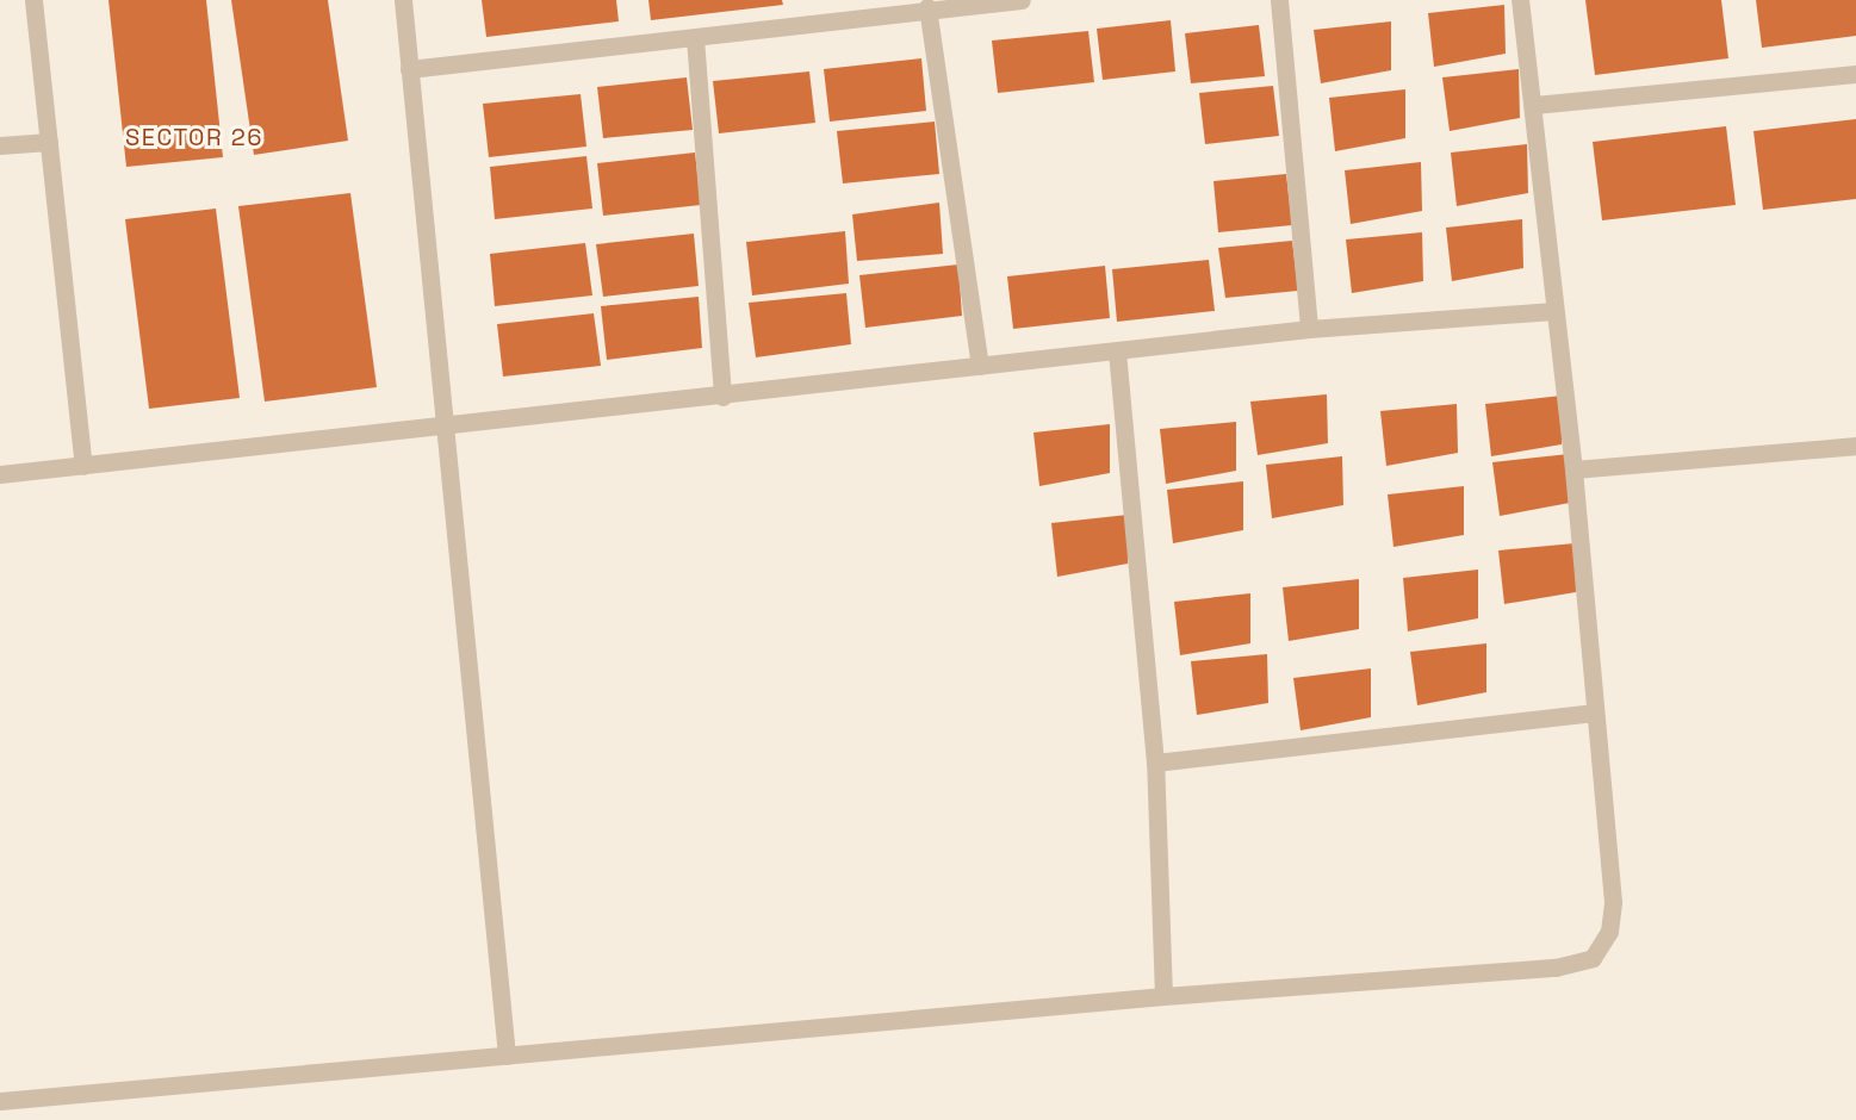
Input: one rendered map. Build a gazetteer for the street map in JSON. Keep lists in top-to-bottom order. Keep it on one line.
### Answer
{"districts":["SECTOR 26"]}
